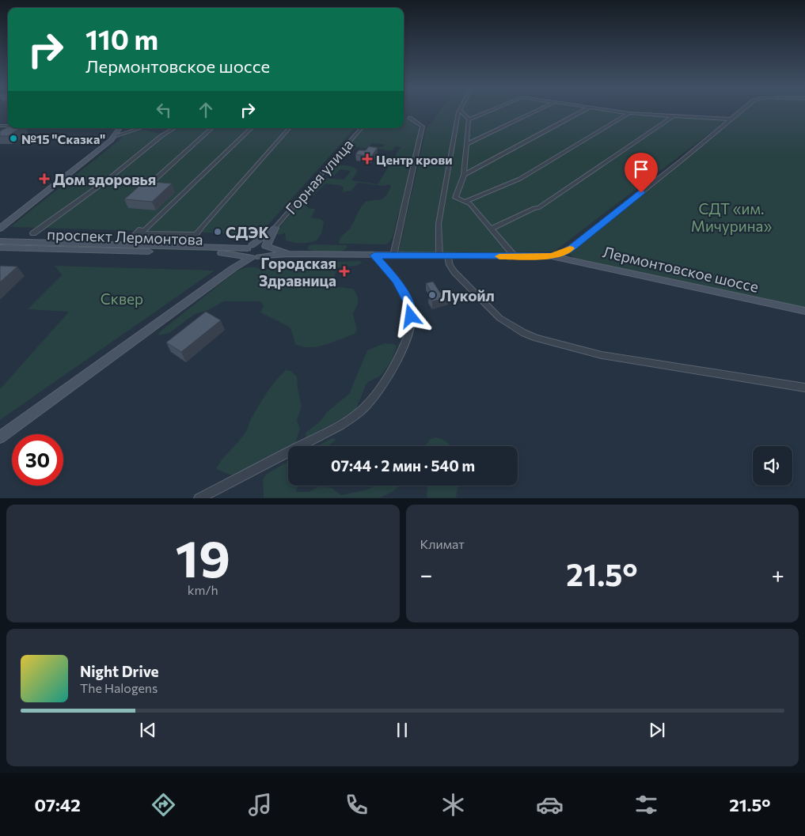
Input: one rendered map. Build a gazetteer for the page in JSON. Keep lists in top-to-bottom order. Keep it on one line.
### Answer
{"streets":{"street":["Горная улица","проспект Лермонтова","Лермонтовское шоссе"]},"parks":["СДТ «им. Мичурина»","Сквер"],"places":{"other":["№15 \"Сказка\"","СДЭК","Лукойл"],"health":["Центр крови","Дом здоровья","Городская Здравница"]},"page":{"turn":["110 m","Лермонтовское шоссе"],"limit":"30","trip":"07:44 · 2 мин · 540 m","tile":[["19","km/h"],"Климат"],"heat":["−","21.5°","+"],"song":["Night Drive","The Halogens"],"tabs":["07:42","21.5°"]}}
